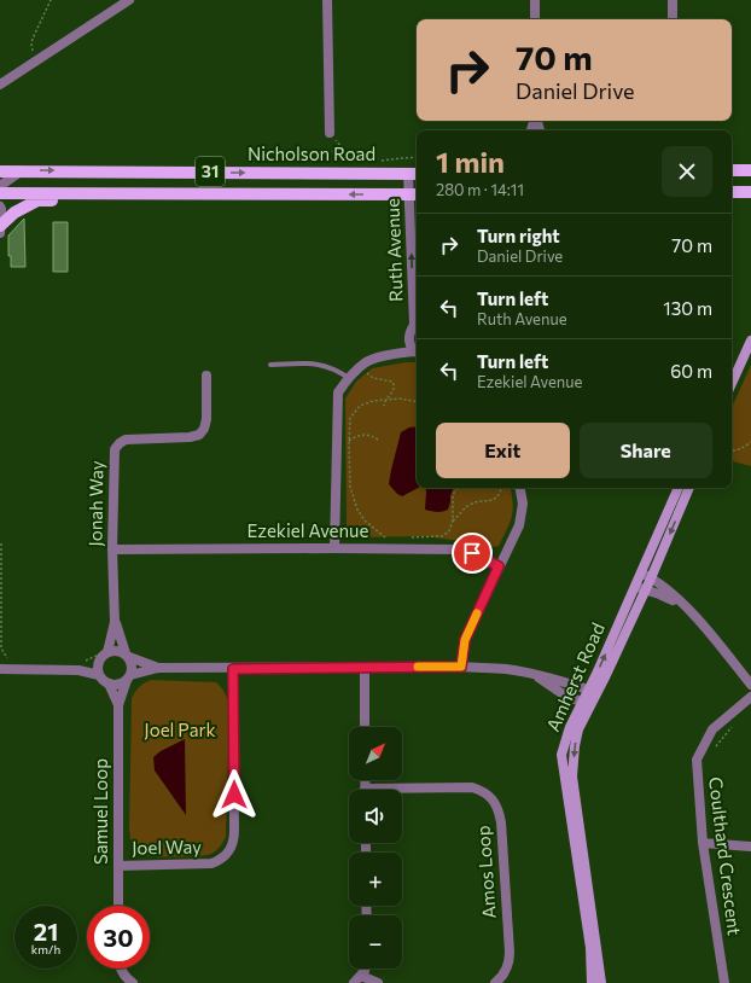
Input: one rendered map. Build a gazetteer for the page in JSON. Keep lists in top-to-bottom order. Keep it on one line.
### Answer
{"streets":{"main road":["Nicholson Road","31","Amherst Road"],"street":["Ruth Avenue","Jonah Way","Ezekiel Avenue","Samuel Loop","Joel Way","Coulthard Crescent","Amos Loop"]},"crossings":[["Nicholson Road","Ruth Avenue"],["31","Ruth Avenue"],["Jonah Way","Ezekiel Avenue"],["Jonah Way","Samuel Loop"],["Samuel Loop","Joel Way"]],"one_way":["Ruth Avenue"],"parks":["Joel Park"],"north":"top right","page":{"turn":["70 m","Daniel Drive"],"heading":["1 min","280 m · 14:11"],"list":[{"name":"Turn right","note":"Daniel Drive","value":"70 m"},{"name":"Turn left","note":"Ruth Avenue","value":"130 m"},{"name":"Turn left","note":"Ezekiel Avenue","value":"60 m"}],"buttons":["Exit","Share"],"map_buttons":["+","−"],"speed":"21 km/h","limit":"30"}}
